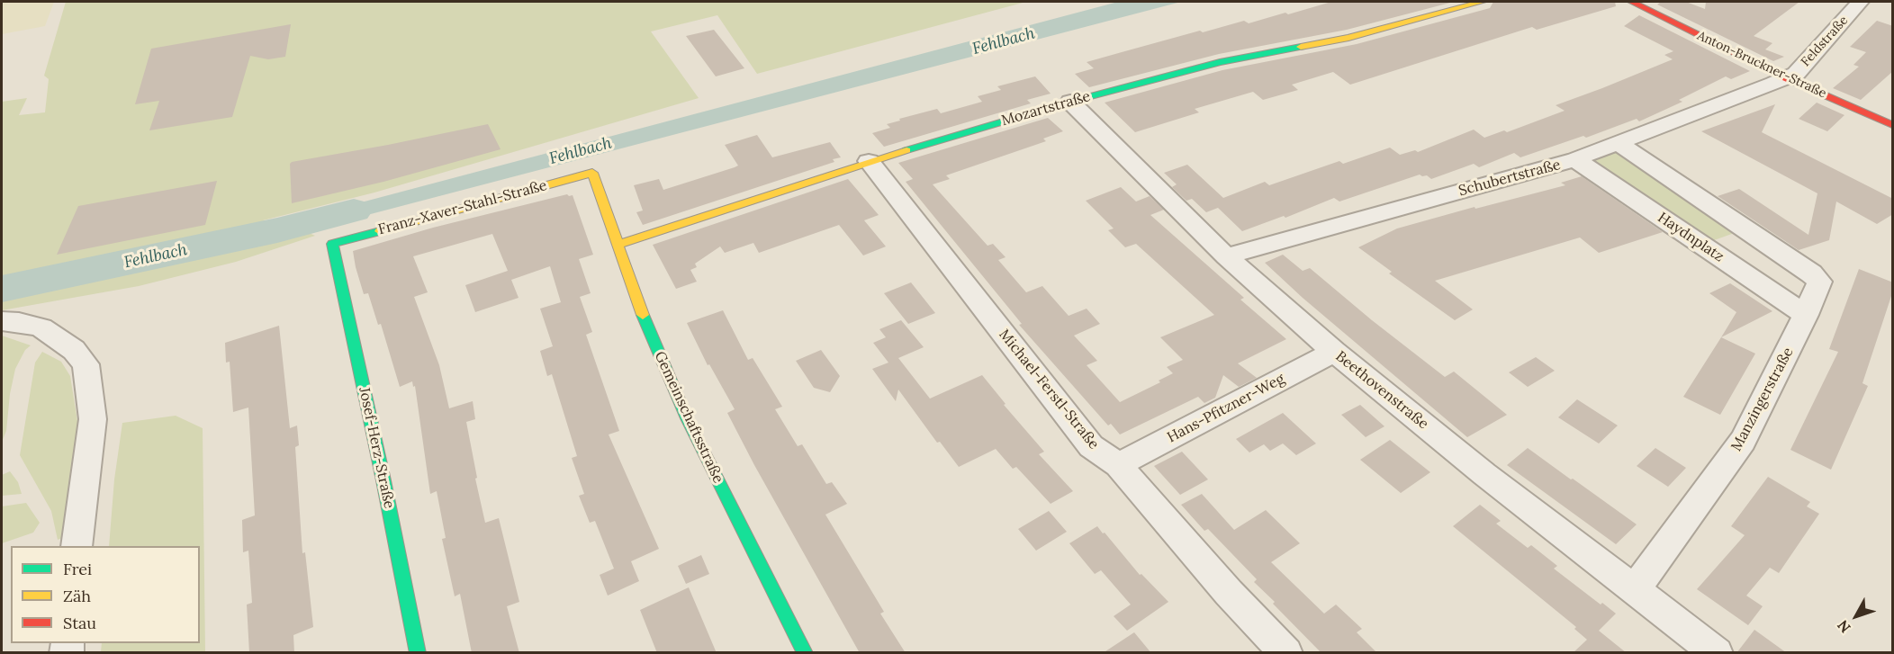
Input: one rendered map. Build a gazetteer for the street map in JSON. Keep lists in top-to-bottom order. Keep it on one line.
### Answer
{"streets":{"street":["Feldstraße","Anton-Bruckner-Straße","Mozartstraße","Schubertstraße","Franz-Xaver-Stahl-Straße","Haydnplatz","Michael-Ferstl-Straße","Beethovenstraße","Manzingerstraße","Hans-Pfitzner-Weg","Gemeinschaftsstraße","Josef-Herz-Straße"]},"crossings":[["Feldstraße","Anton-Bruckner-Straße"],["Feldstraße","Schubertstraße"],["Anton-Bruckner-Straße","Schubertstraße"],["Mozartstraße","Michael-Ferstl-Straße"],["Mozartstraße","Beethovenstraße"],["Mozartstraße","Gemeinschaftsstraße"],["Schubertstraße","Haydnplatz"],["Schubertstraße","Beethovenstraße"],["Schubertstraße","Manzingerstraße"],["Franz-Xaver-Stahl-Straße","Gemeinschaftsstraße"],["Franz-Xaver-Stahl-Straße","Josef-Herz-Straße"],["Haydnplatz","Manzingerstraße"],["Michael-Ferstl-Straße","Hans-Pfitzner-Weg"],["Beethovenstraße","Manzingerstraße"],["Beethovenstraße","Hans-Pfitzner-Weg"]],"water":["Fehlbach"],"legend":["Frei","Zäh","Stau"],"north":"bottom left"}
